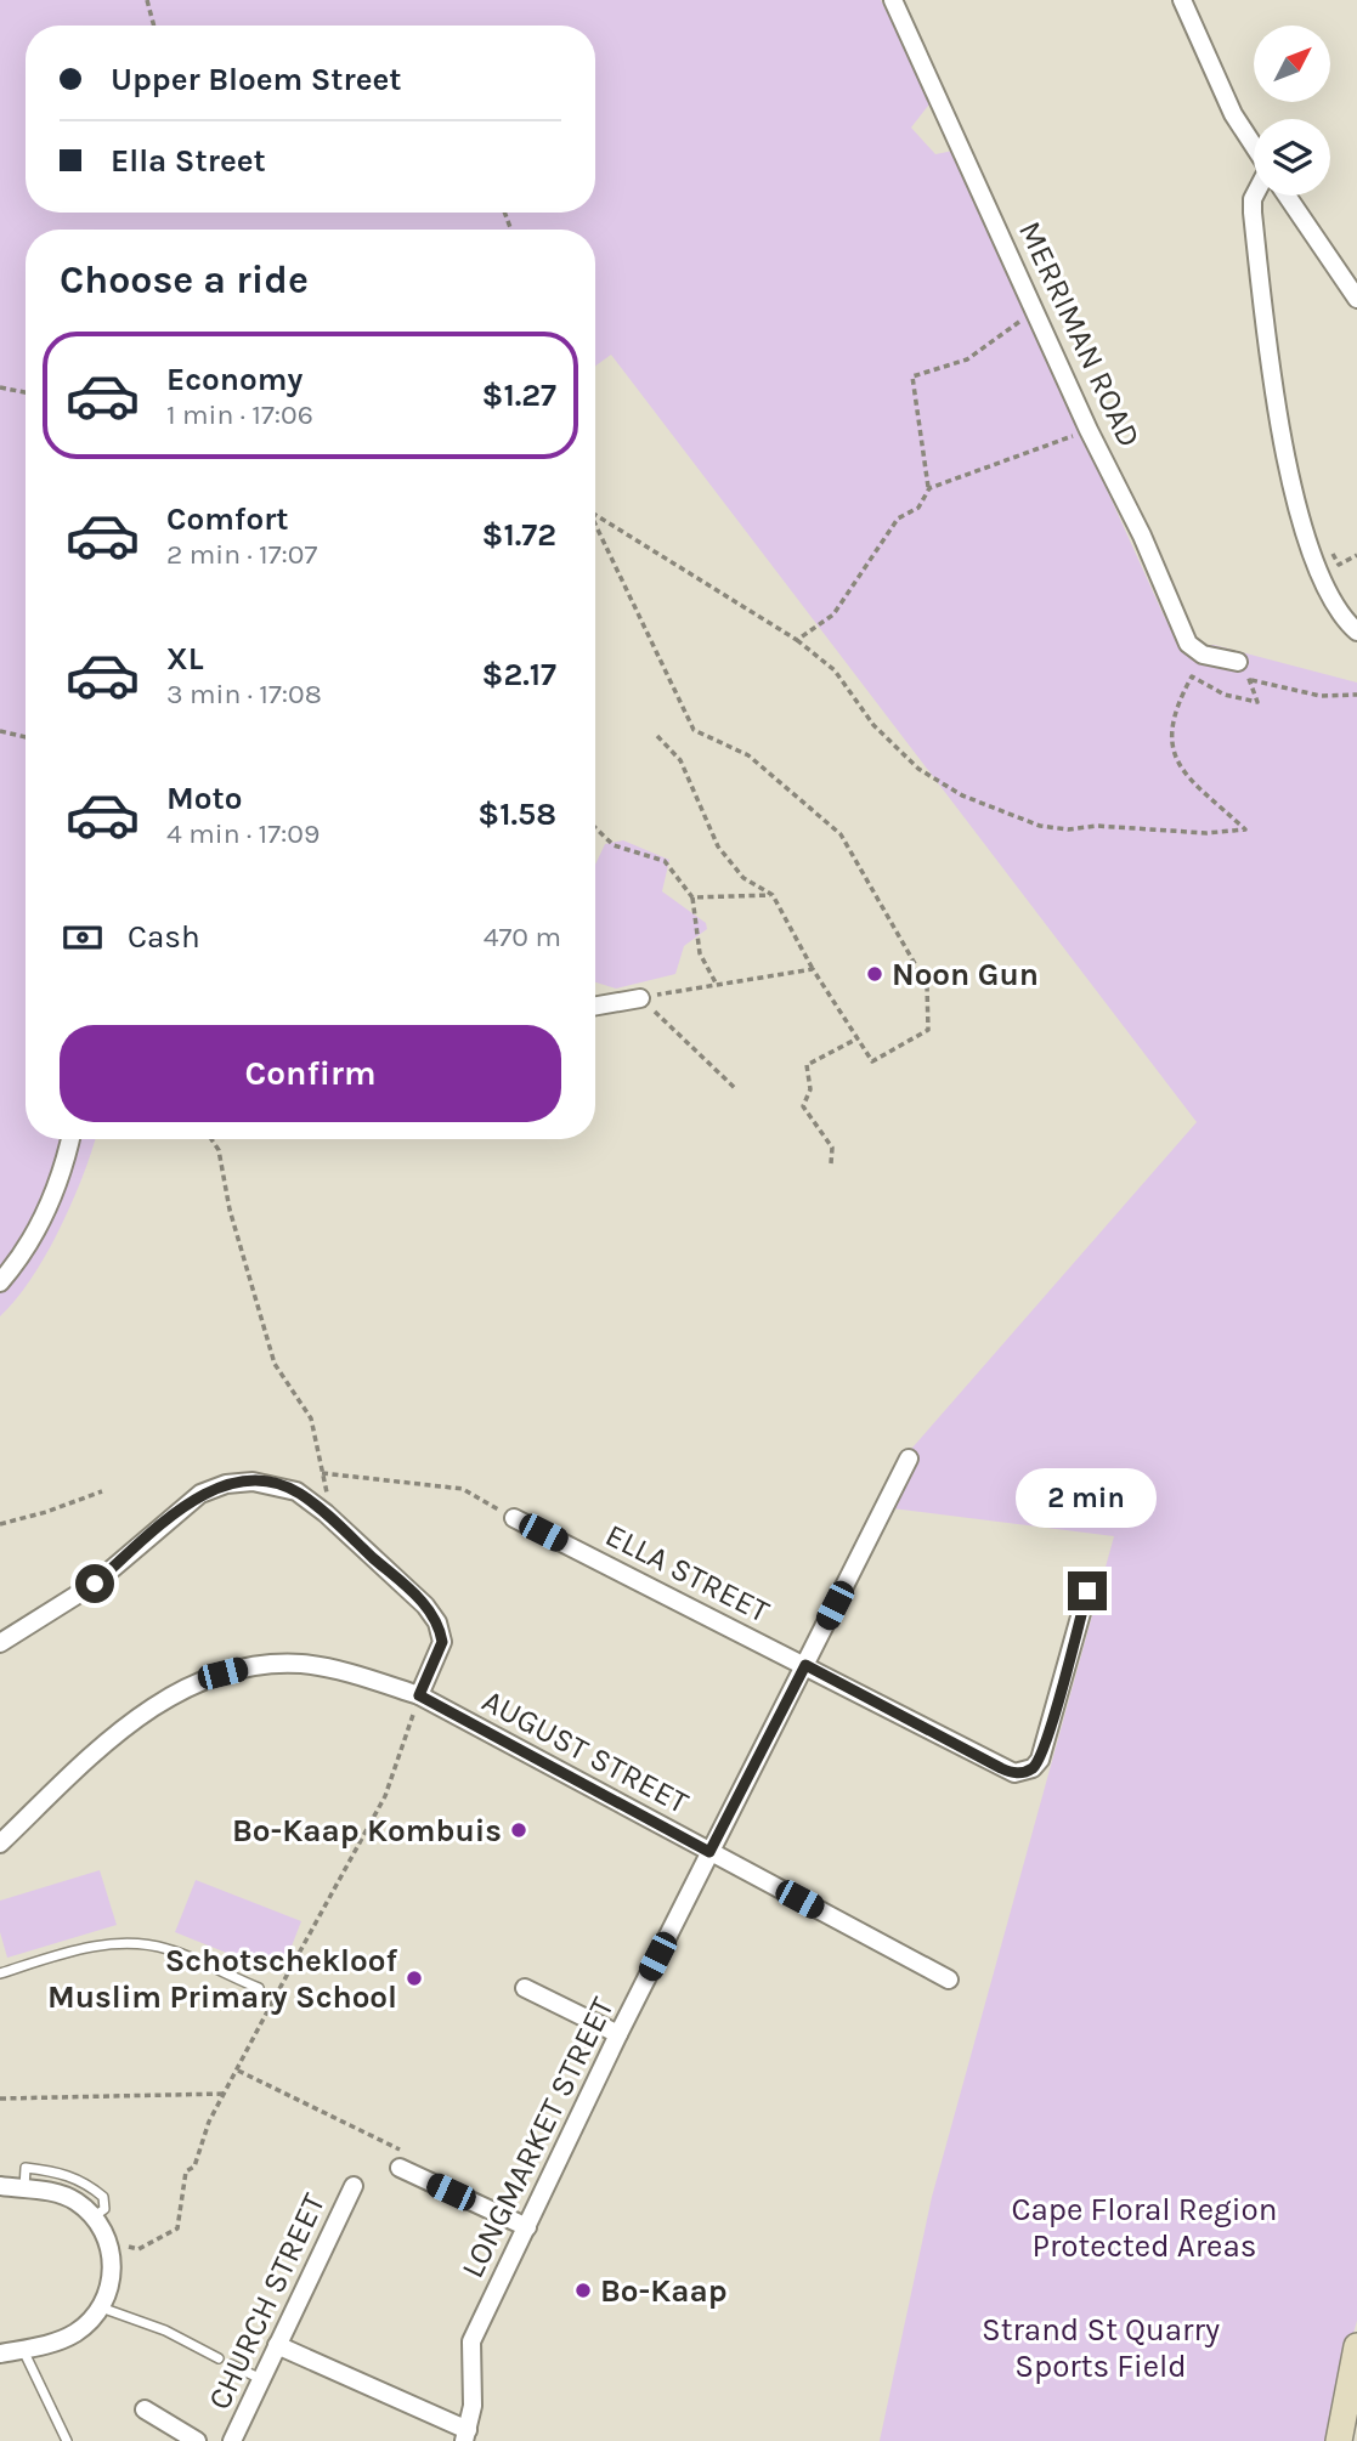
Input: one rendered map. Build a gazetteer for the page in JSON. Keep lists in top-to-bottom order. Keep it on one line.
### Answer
{"streets":{"street":["MERRIMAN ROAD","ELLA STREET","AUGUST STREET","LONGMARKET STREET","CHURCH STREET"]},"crossings":[["ELLA STREET","LONGMARKET STREET"],["AUGUST STREET","LONGMARKET STREET"]],"parks":["Cape Floral Region Protected Areas","Strand St Quarry Sports Field"],"places":["Noon Gun","Bo-Kaap Kombuis","Schotschekloof Muslim Primary School","Bo-Kaap"],"north":"top right","page":{"banner":["Upper Bloem Street","Ella Street"],"heading":"Choose a ride","list":[{"name":"Economy","note":"1 min · 17:06","value":"$1.27"},{"name":"Comfort","note":"2 min · 17:07","value":"$1.72"},{"name":"XL","note":"3 min · 17:08","value":"$2.17"},{"name":"Moto","note":"4 min · 17:09","value":"$1.58"}],"pay":["Cash","470 m"],"buttons":"Confirm","bubble":"2 min"}}
